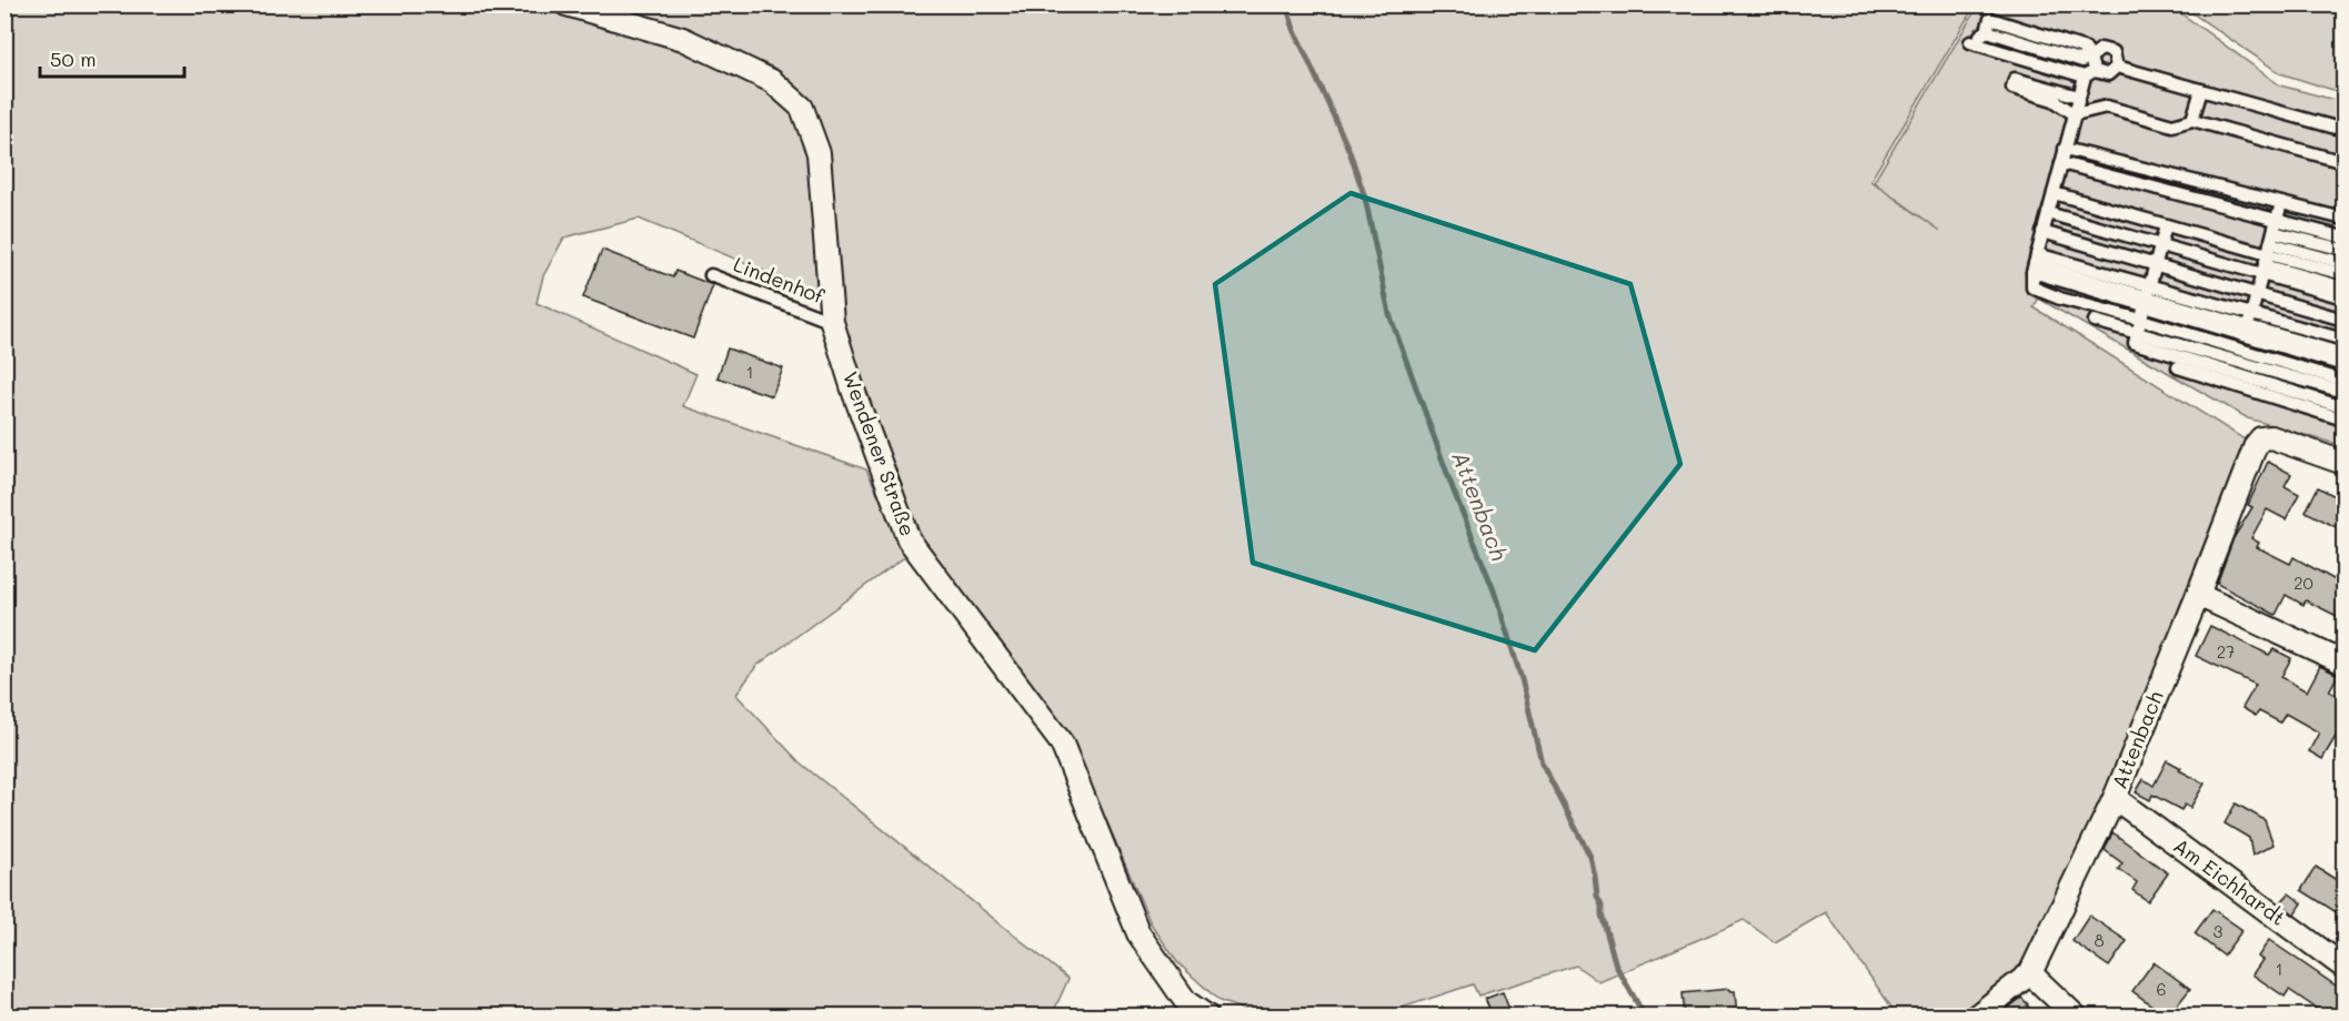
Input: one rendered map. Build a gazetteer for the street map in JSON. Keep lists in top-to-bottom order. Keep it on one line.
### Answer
{"streets":{"street":["Wendener Straße","Attenbach","Am Eichhardt"],"lane":["Lindenhof"]},"crossings":[["Lindenhof","Wendener Straße"],["Attenbach","Am Eichhardt"]],"water":["Attenbach"],"house_numbers":["1","20","27","3","8","1","6"],"scale_bar":"50 m"}
